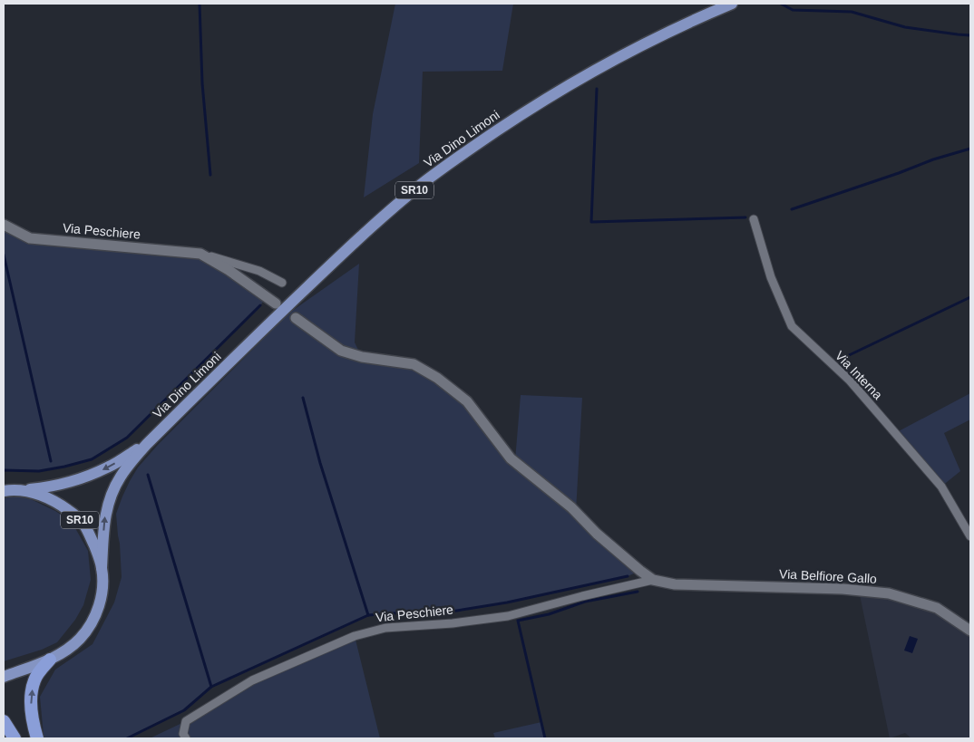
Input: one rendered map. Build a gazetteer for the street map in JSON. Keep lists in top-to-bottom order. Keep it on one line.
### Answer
{"streets":{"main road":["Via Dino Limoni","SR10"],"street":["Via Peschiere","Via Interna","Via Belfiore Gallo"]},"crossings":[["Via Dino Limoni","SR10"],["Via Peschiere","Via Belfiore Gallo"]]}
